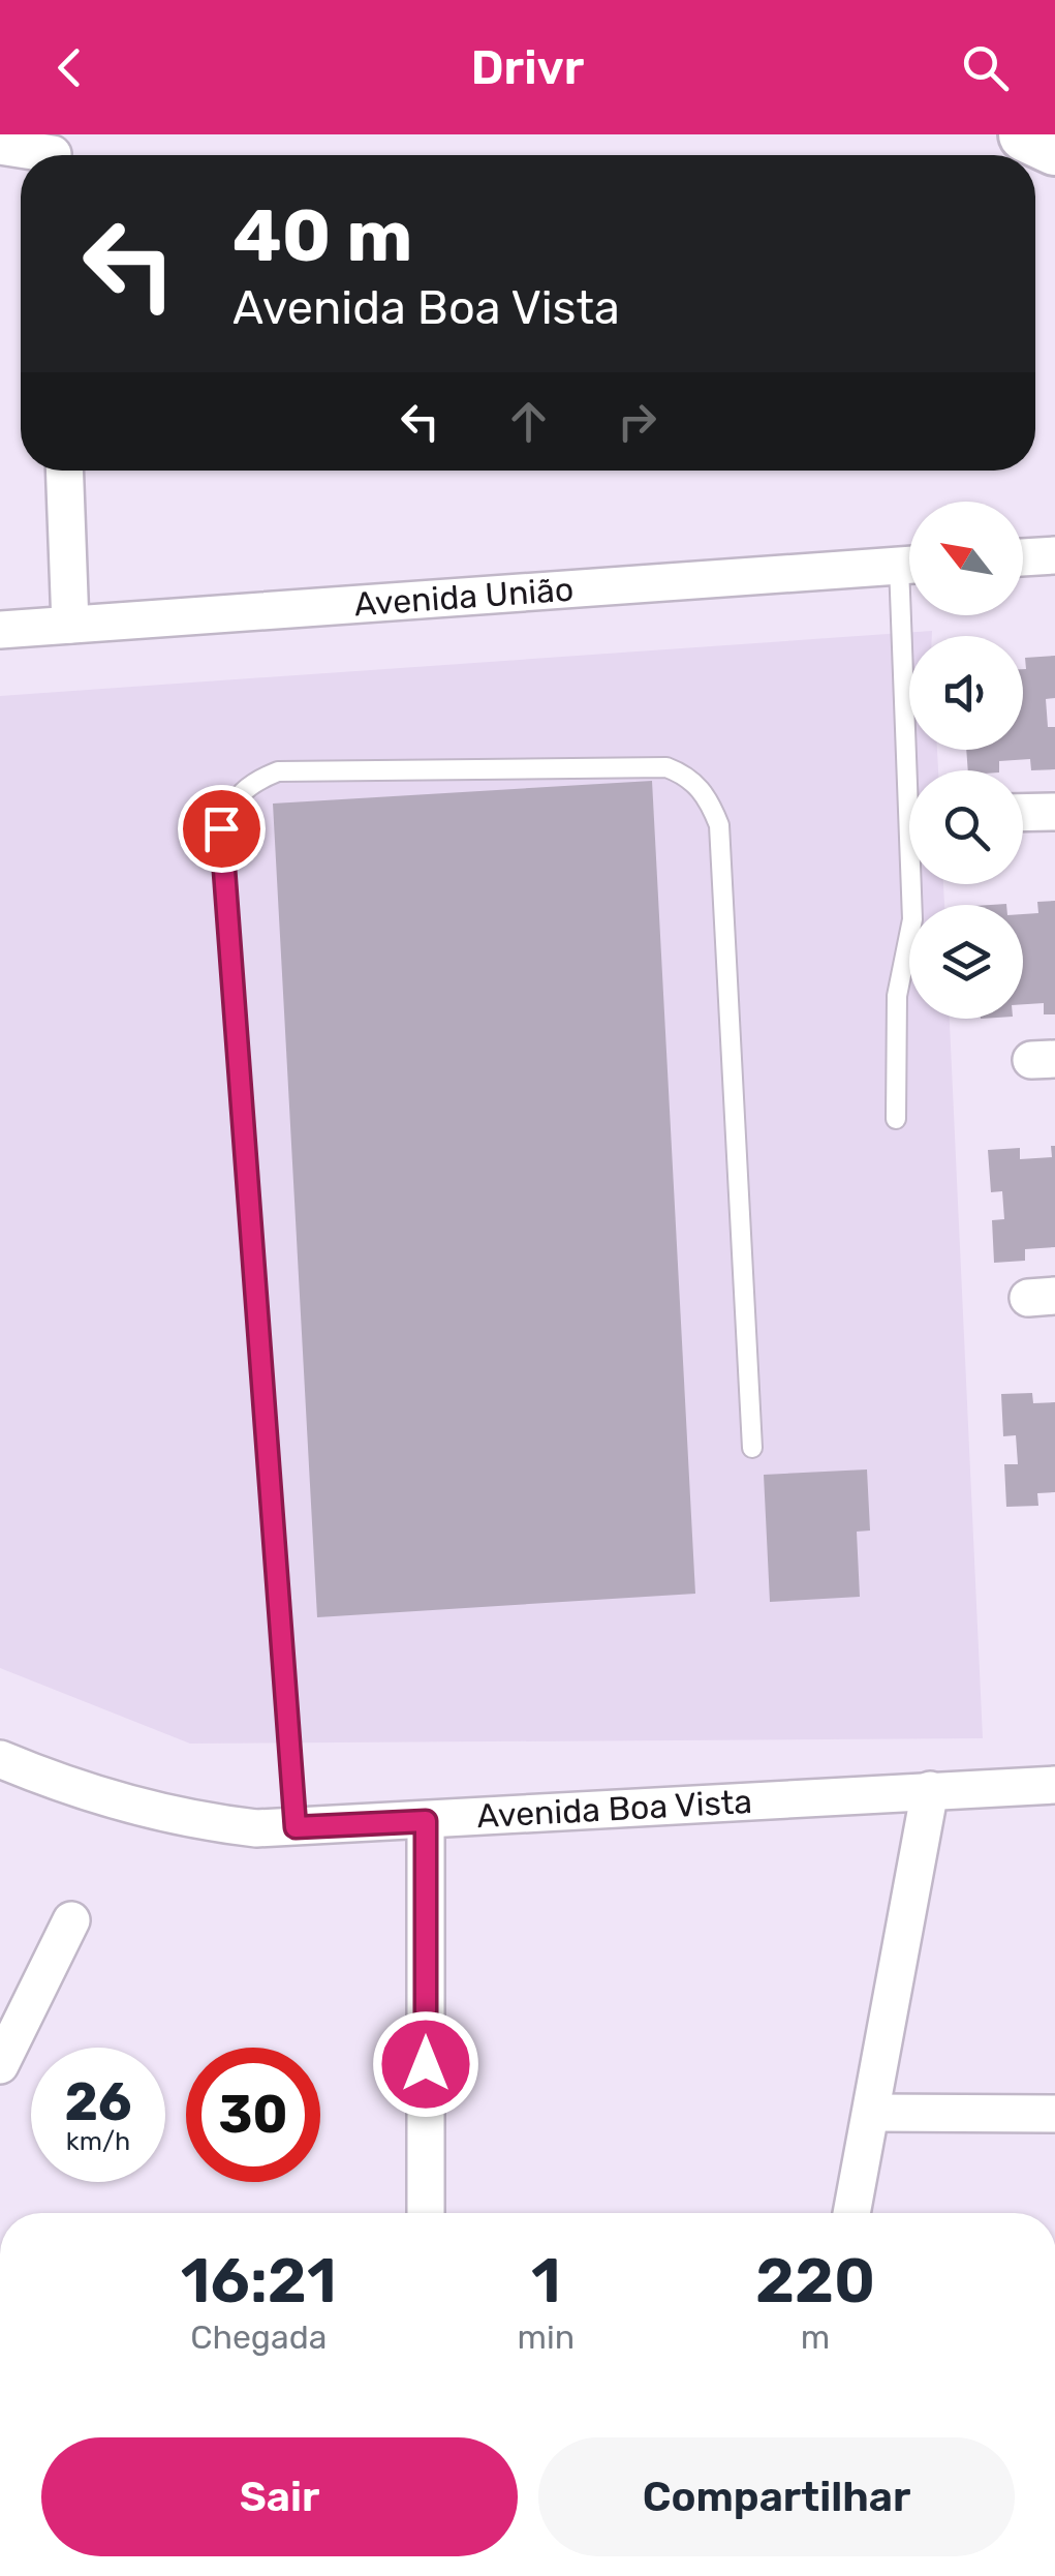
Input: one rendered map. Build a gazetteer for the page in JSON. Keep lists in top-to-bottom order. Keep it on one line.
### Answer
{"streets":{"street":["Avenida União","Avenida Boa Vista"]},"north":"top left","page":{"header":"Drivr","turn":["40 m","Avenida Boa Vista"],"speed":"26 km/h","limit":"30","eta":["16:21","Chegada","1","min","220","m"],"buttons":["Sair","Compartilhar"]}}
